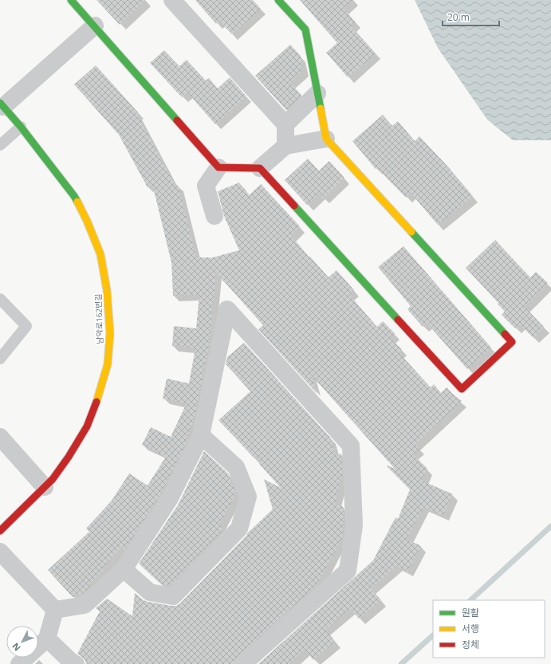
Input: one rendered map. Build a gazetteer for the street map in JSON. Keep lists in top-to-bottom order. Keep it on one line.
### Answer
{"streets":{"street":["남악로162번길"]},"legend":["원활","서행","정체"],"scale_bar":"20 m","north":"bottom left"}
